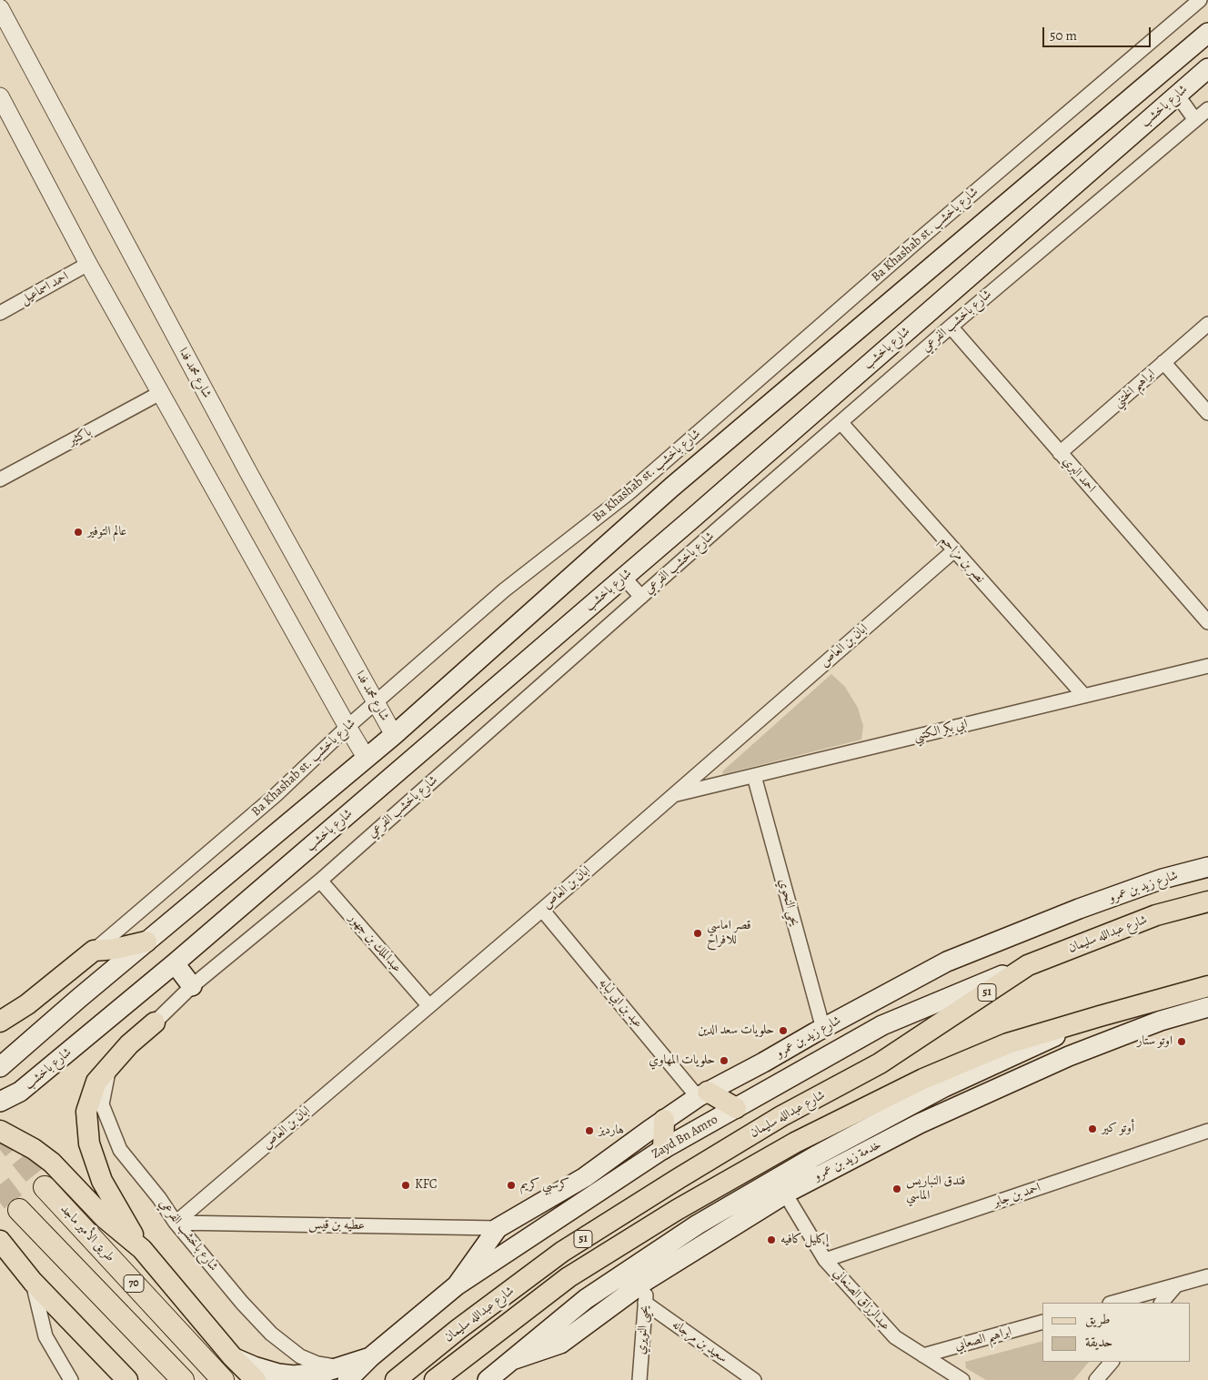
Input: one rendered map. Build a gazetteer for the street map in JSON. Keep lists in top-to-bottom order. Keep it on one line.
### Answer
{"streets":{"highway":["طريق الأمير ماجد","70"],"main road":["شارع باخشب","شارع زيد بن عمرو","شارع عبدالله سليمان","51","Zayd Bn Amro","خدمة زيد بن عمرو"],"street":["Ba Khashab st. شارع باخشب","احمد اسماعيل","شارع باخشب الفرعي","شارع محمد فدا","ابراهيم الختني","باكثير","احمد البري","نصر بن مزاحم","ابان بن العاص","ابي بكر الكتبي","يحي النحوي","عبدالملك بن جهور","عبد بن ابي لبابه","احمد بن جابر","عطيه بن قيس","عبدالرزاق الصنعاني","يحيى النويري","ابراهيم الصعابي","سعيد بن مرجانه"]},"crossings":[["Ba Khashab st. شارع باخشب","شارع محمد فدا"],["شارع باخشب الفرعي","احمد البري"],["شارع باخشب الفرعي","نصر بن مزاحم"],["شارع باخشب الفرعي","ابان بن العاص"],["شارع باخشب الفرعي","عبدالملك بن جهور"],["شارع باخشب الفرعي","Zayd Bn Amro"],["شارع باخشب الفرعي","عطيه بن قيس"],["ابراهيم الختني","احمد البري"],["نصر بن مزاحم","ابان بن العاص"],["نصر بن مزاحم","ابي بكر الكتبي"],["ابان بن العاص","ابي بكر الكتبي"],["ابان بن العاص","عبدالملك بن جهور"],["ابان بن العاص","عبد بن ابي لبابه"],["ابان بن العاص","عطيه بن قيس"],["ابي بكر الكتبي","يحي النحوي"],["شارع زيد بن عمرو","يحي النحوي"],["شارع زيد بن عمرو","عبد بن ابي لبابه"],["شارع زيد بن عمرو","Zayd Bn Amro"],["شارع زيد بن عمرو","عطيه بن قيس"],["شارع عبدالله سليمان","Zayd Bn Amro"],["خدمة زيد بن عمرو","عبدالرزاق الصنعاني"],["خدمة زيد بن عمرو","يحيى النويري"],["احمد بن جابر","عبدالرزاق الصنعاني"],["عبدالرزاق الصنعاني","ابراهيم الصعابي"],["يحيى النويري","سعيد بن مرجانه"]],"places":["عالم التوفير","قصر اماسي للافراح","حلويات سعد الدين","اوتو ستار","حلويات المهاوي","أوتو كير","هارديز","KFC","كرسبي كريم","فندق النباريس الماسي","إكليل كافيه"],"legend":["طريق","حديقة"],"scale_bar":"50 m"}
